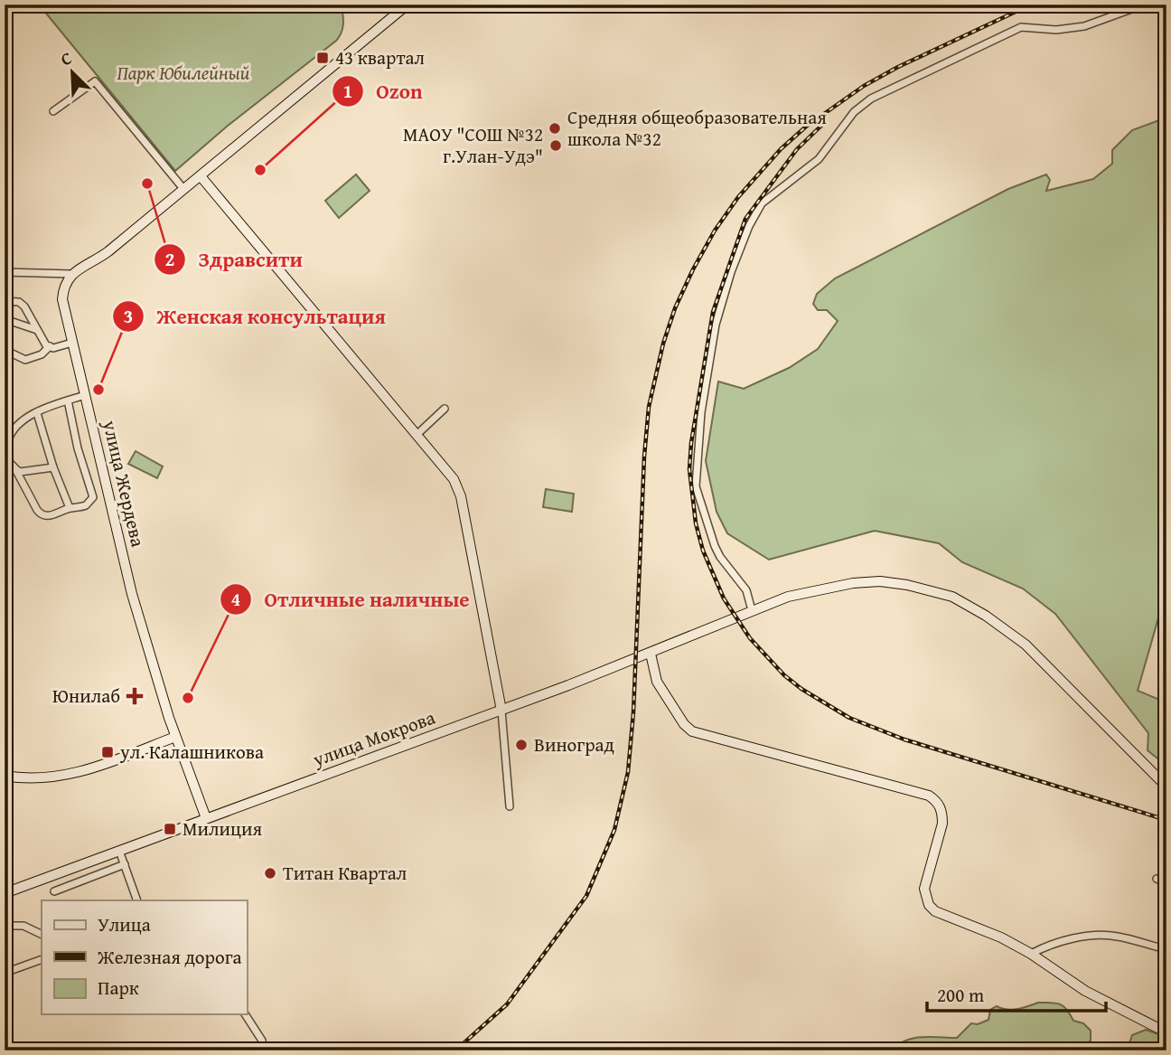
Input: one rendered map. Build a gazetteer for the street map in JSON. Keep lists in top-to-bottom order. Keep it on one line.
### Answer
{"streets":{"main road":["улица Жердева","улица Мокрова"]},"crossings":[["улица Жердева","улица Мокрова"]],"parks":["Парк Юбилейный"],"places":{"transit":["43 квартал","ул. Калашникова","Милиция"],"other":["Средняя общеобразовательная школа №32","МАОУ \"СОШ №32 г.Улан-Удэ\"","Ozon","Здравсити","Женская консультация","Отличные наличные","Виноград","Титан Квартал"],"health":["Юнилаб"]},"legend":["Улица","Железная дорога","Парк"],"scale_bar":"200 m","north":"top left"}
